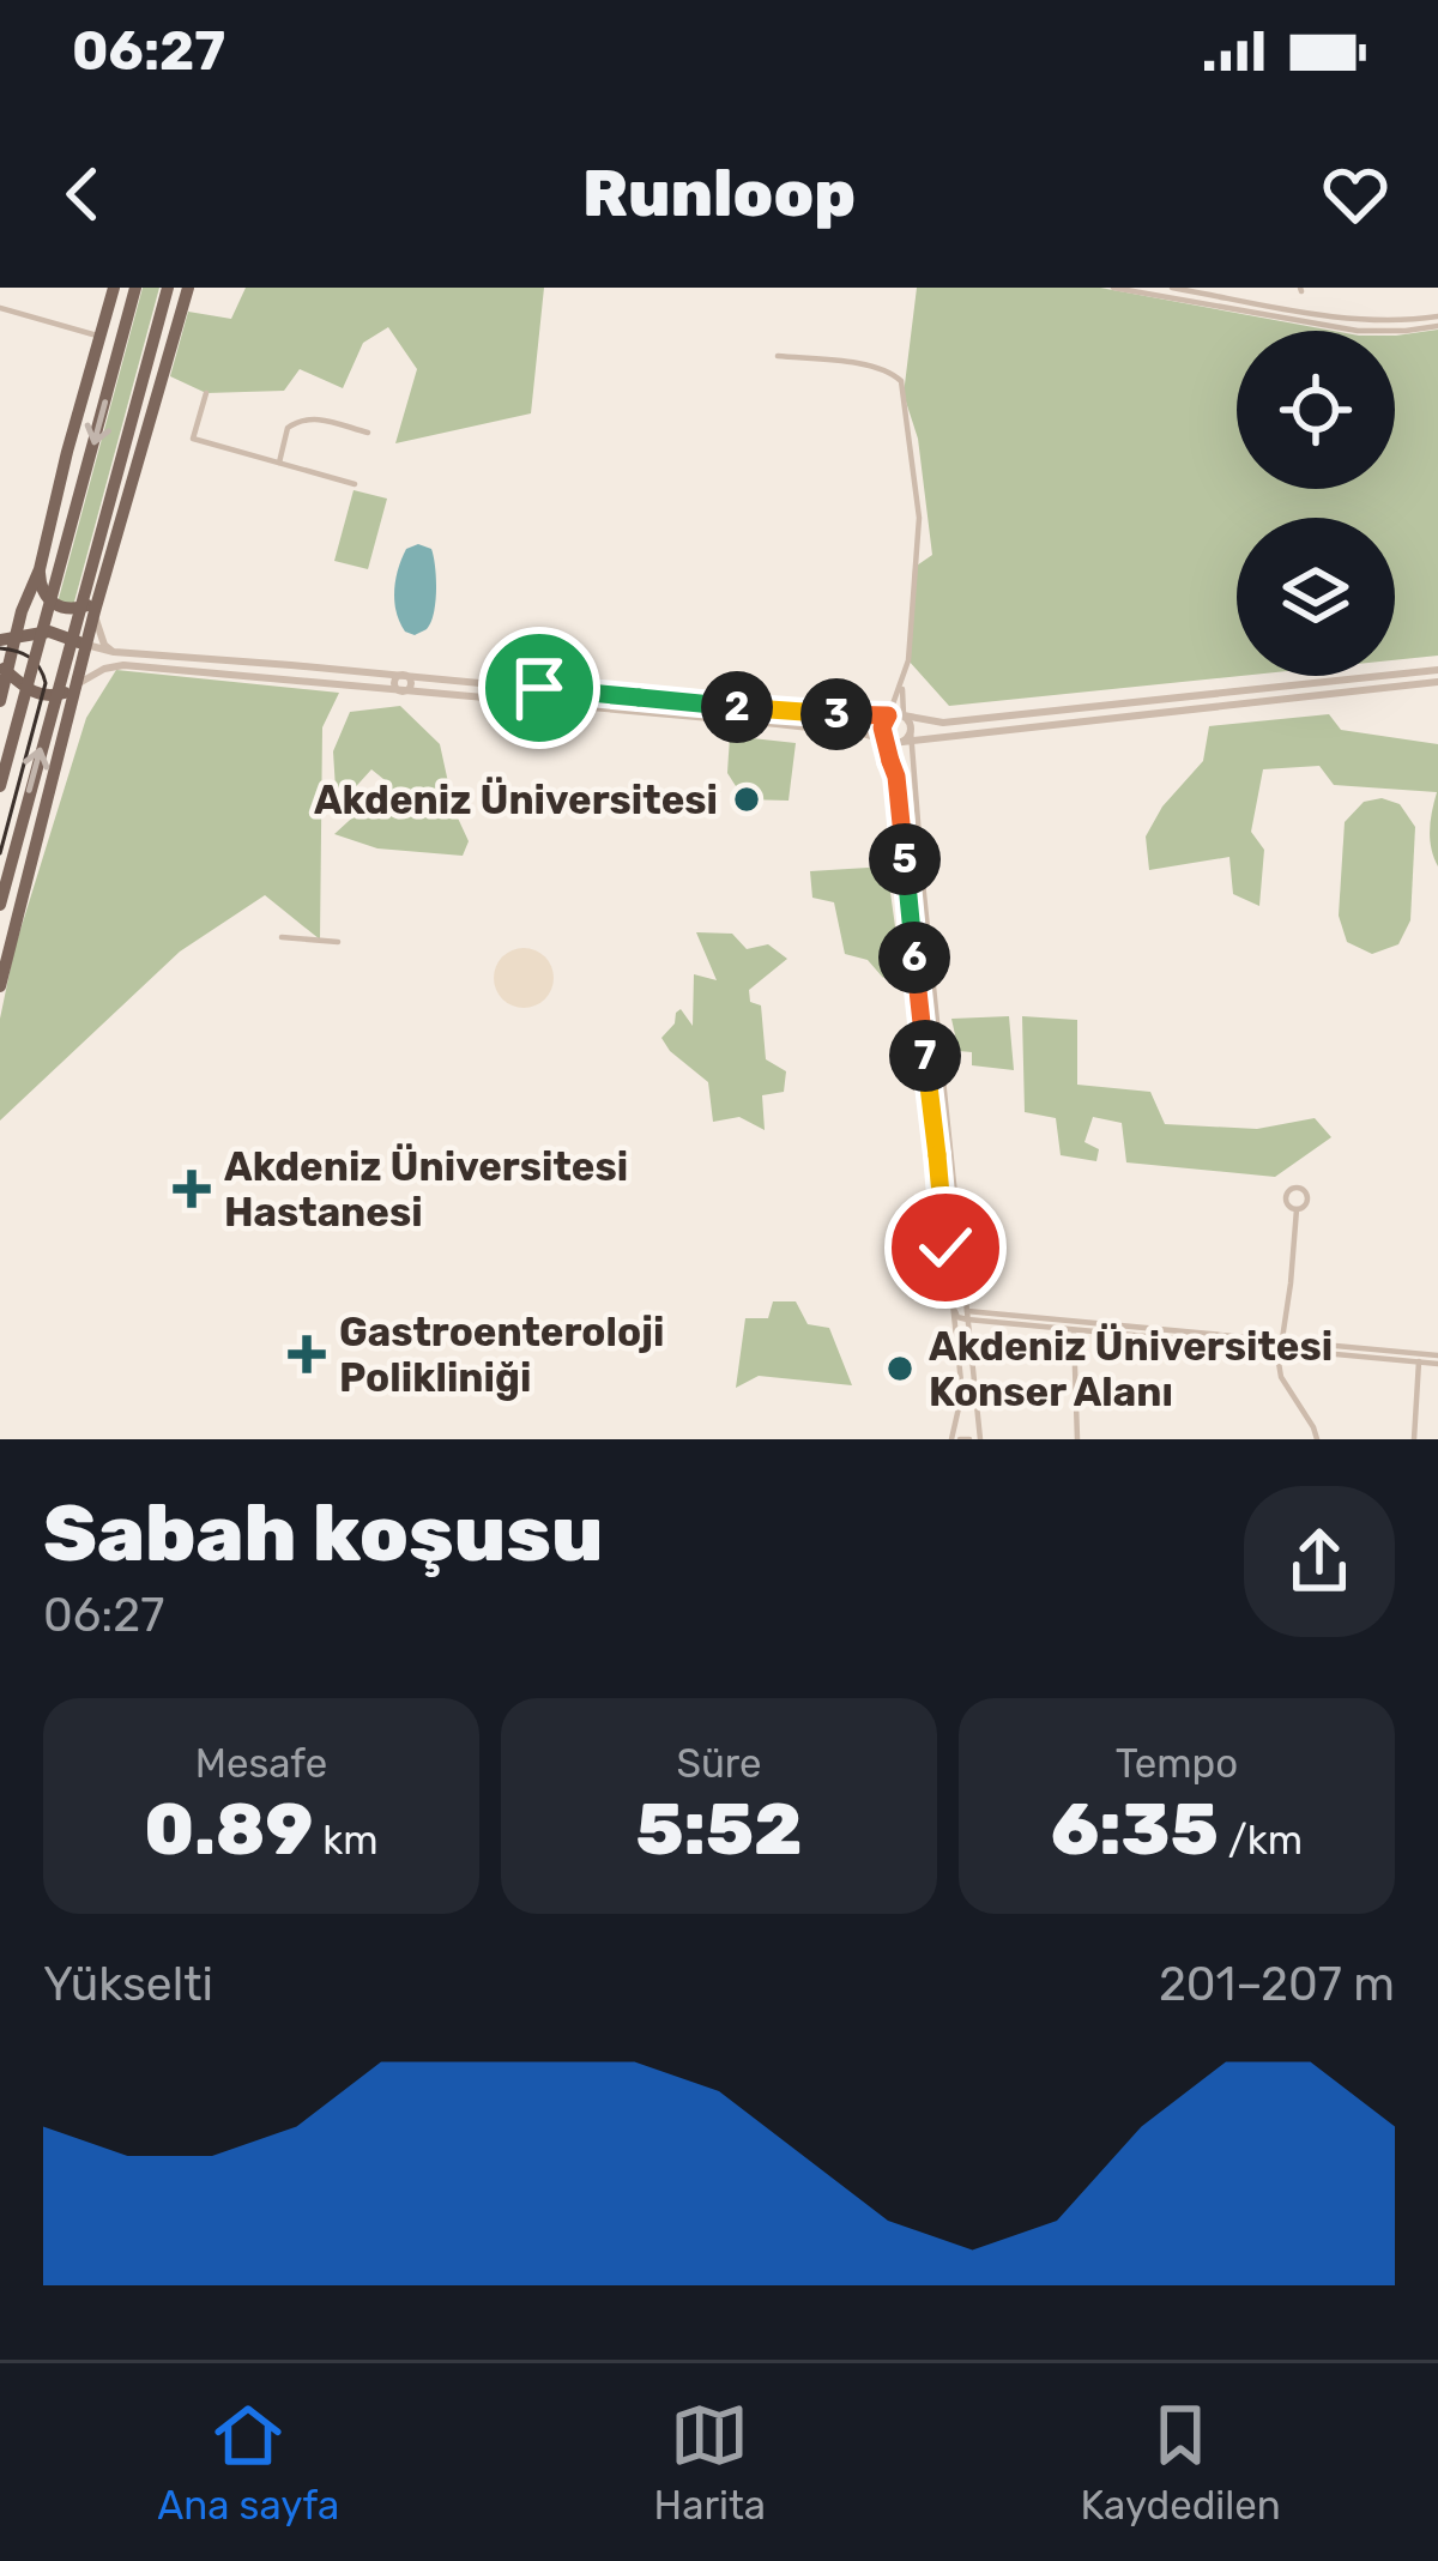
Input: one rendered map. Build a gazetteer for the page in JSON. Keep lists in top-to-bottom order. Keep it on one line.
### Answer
{"places":{"other":["Akdeniz Üniversitesi","Akdeniz Üniversitesi Konser Alanı"],"health":["Akdeniz Üniversitesi Hastanesi","Gastroenteroloji Polikliniği"]},"page":{"status":"06:27","header":"Runloop","pins":["2","3","5","6","7"],"heading":["Sabah koşusu","06:27"],"stats":[["Mesafe","0.89 km"],["Süre","5:52"],["Tempo","6:35 /km"]],"chart":["Yükselti","201–207 m"],"tabs":["Ana sayfa","Harita","Kaydedilen"]}}
